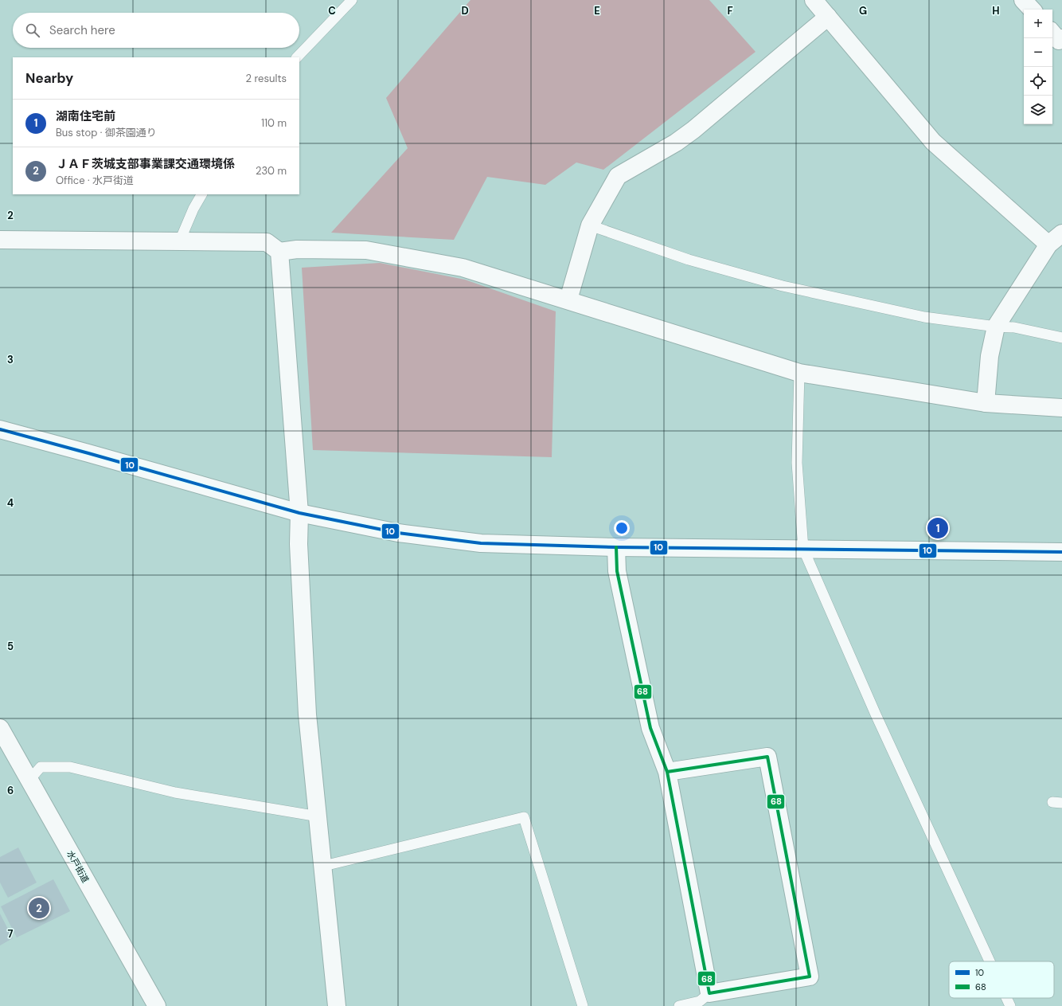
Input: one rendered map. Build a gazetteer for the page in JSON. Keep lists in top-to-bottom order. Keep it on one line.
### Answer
{"streets":{"street":["水戸街道"]},"lines":["transit line 10","transit line 68"],"legend":["10","68"],"page":{"map_buttons":["+","−"],"search":"Search here","heading":["Nearby","2 results"],"list":[{"mark":"1","name":"湖南住宅前","note":"Bus stop · 御茶園通り","value":"110 m"},{"mark":"2","name":"ＪＡＦ茨城支部事業課交通環境係","note":"Office · 水戸街道","value":"230 m"}],"pins":["1","2"]},"grid":{"columns":["C","D","E","F","G","H"],"rows":["2","3","4","5","6","7"]}}
